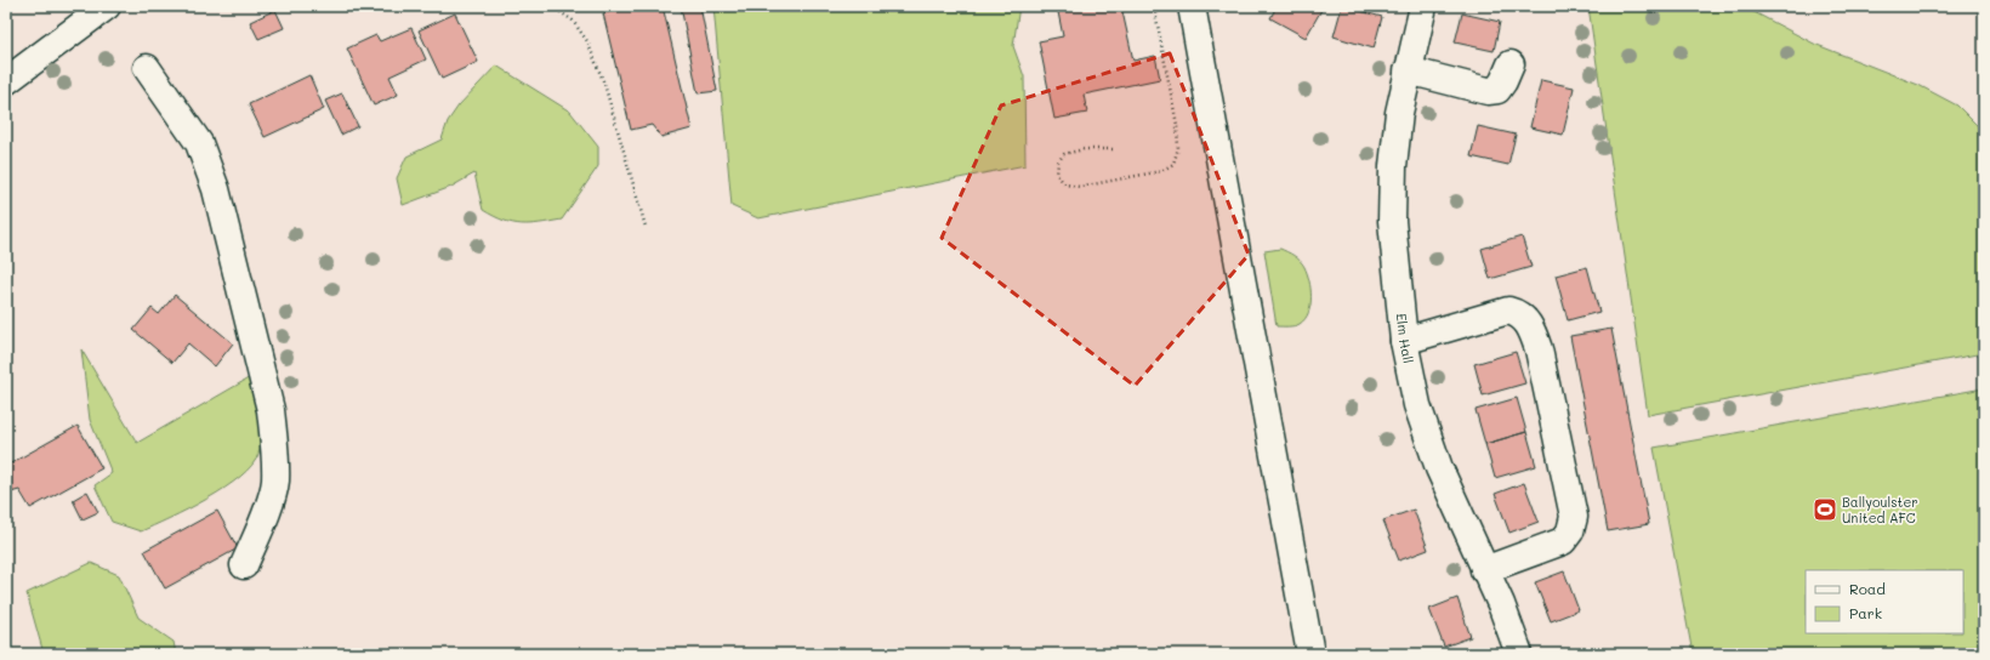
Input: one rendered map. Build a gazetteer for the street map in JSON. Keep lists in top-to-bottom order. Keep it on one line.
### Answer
{"streets":{"street":["Elm Hall"]},"places":{"sports":["Ballyoulster United AFC"]},"legend":["Road","Park"]}
